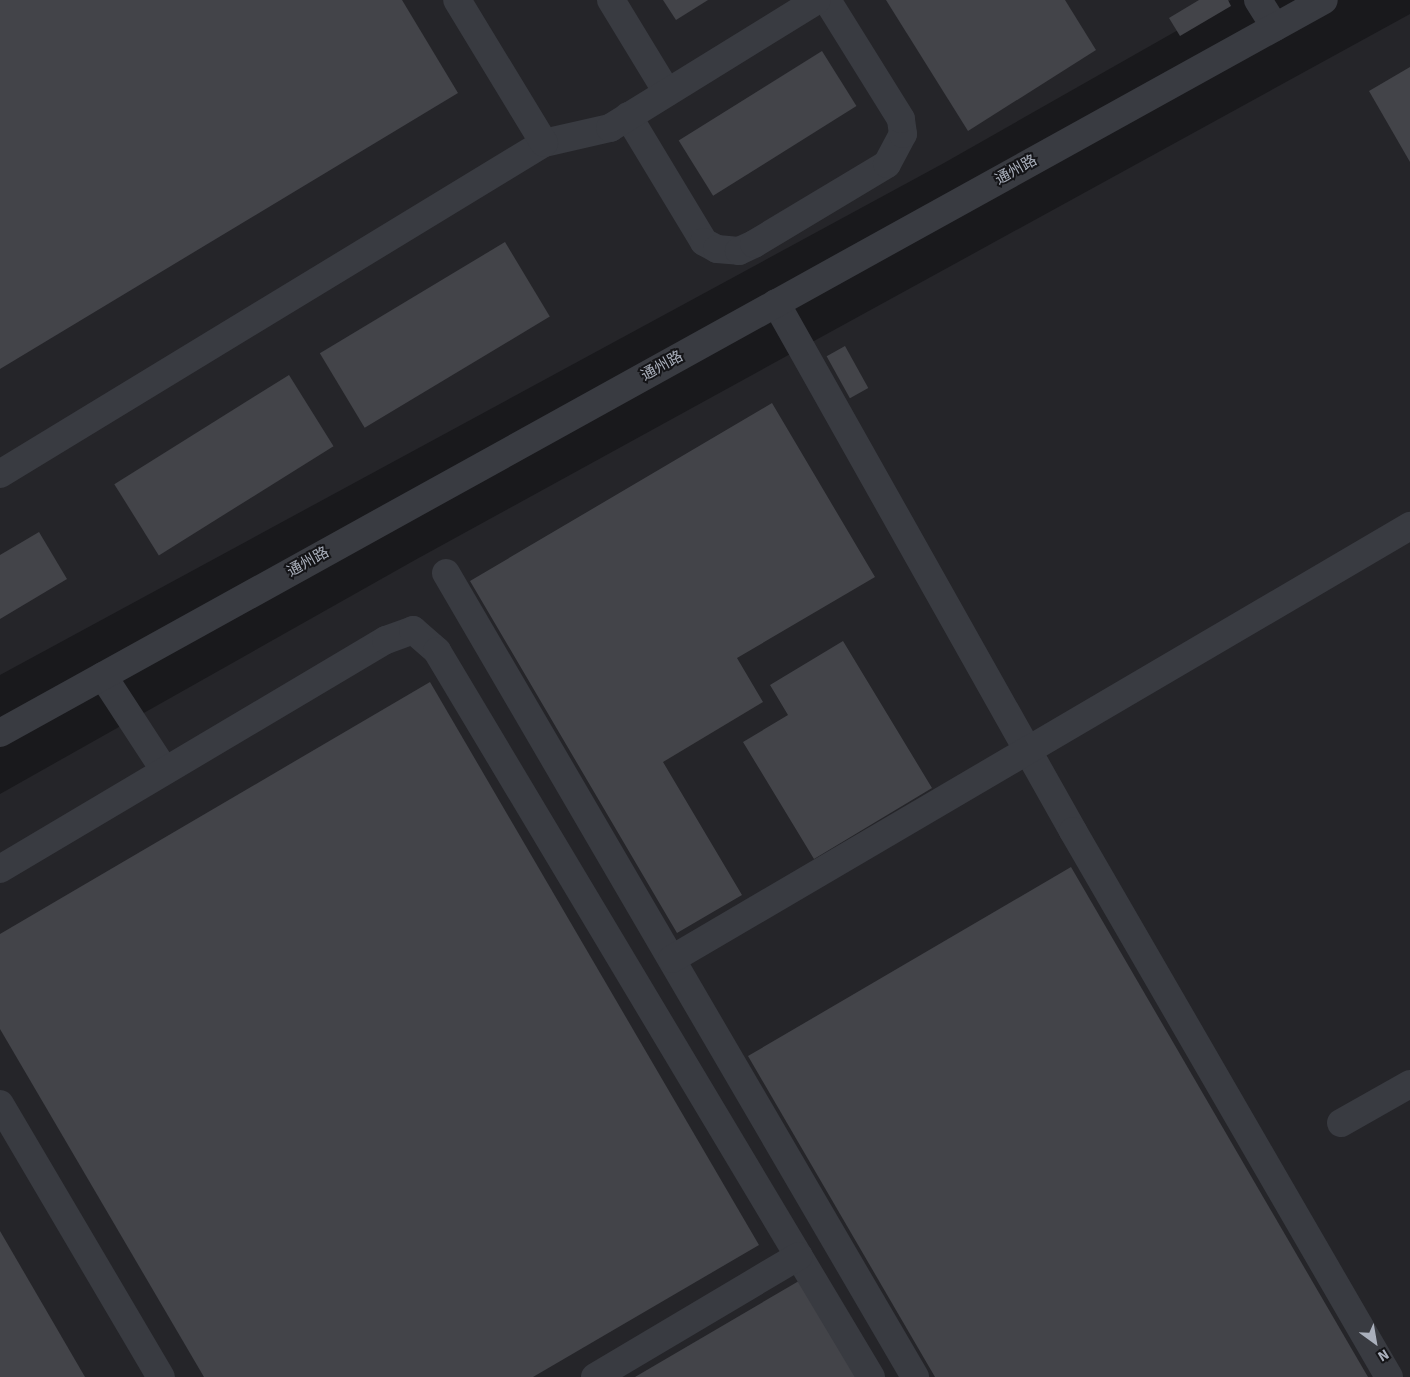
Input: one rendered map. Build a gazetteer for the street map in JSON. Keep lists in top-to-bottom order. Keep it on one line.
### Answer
{"streets":{"street":["通州路"]},"north":"bottom right"}
